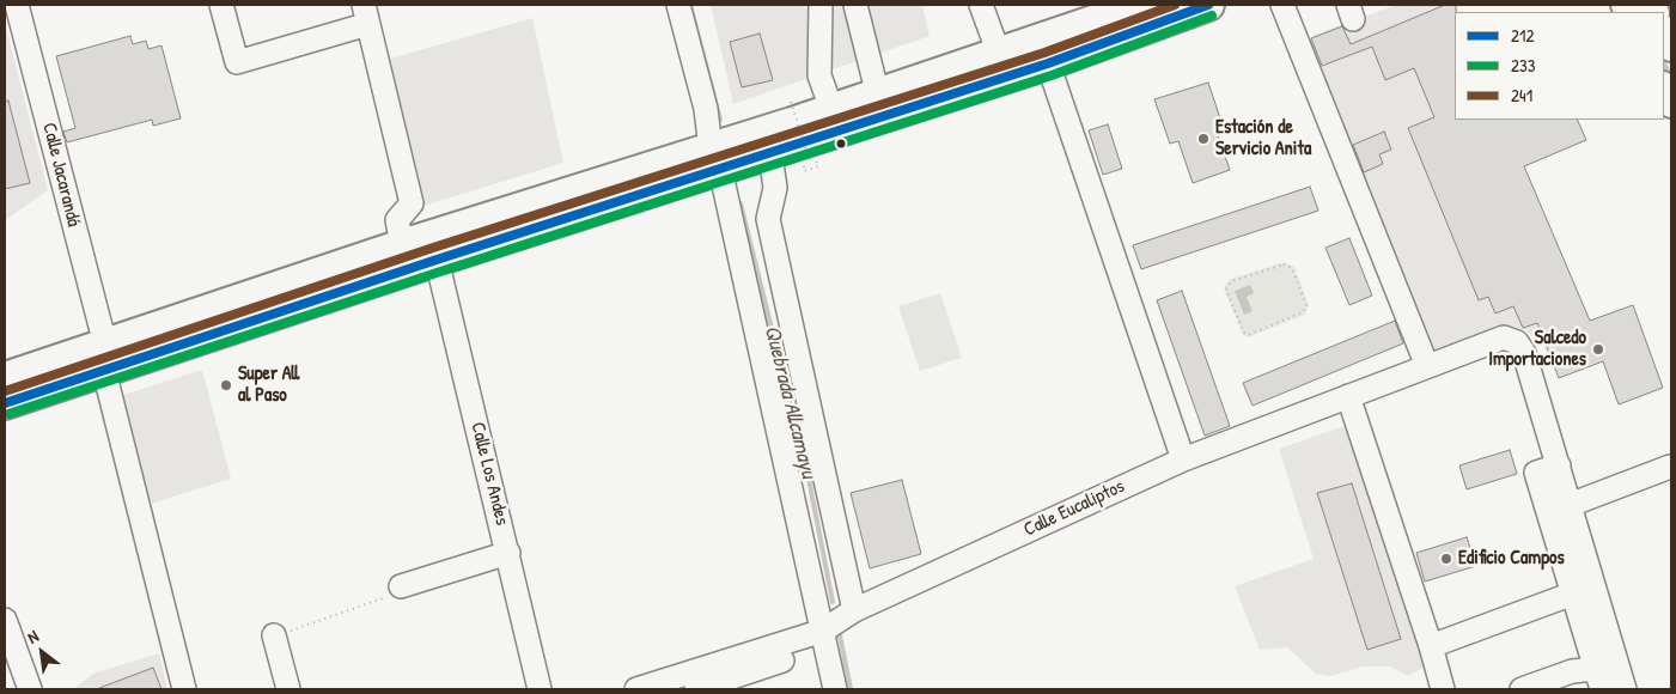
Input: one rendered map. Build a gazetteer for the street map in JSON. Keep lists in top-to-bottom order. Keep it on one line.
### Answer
{"streets":{"street":["Calle Jacarandá","Calle Los Andes","Calle Eucaliptos"]},"water":["Quebrada Allcamayu"],"places":["Estación de Servicio Anita","Salcedo Importaciones","Super All al Paso","Edificio Campos"],"lines":["transit line 212","transit line 241","transit line 233"],"legend":["212","233","241"],"north":"top left"}
